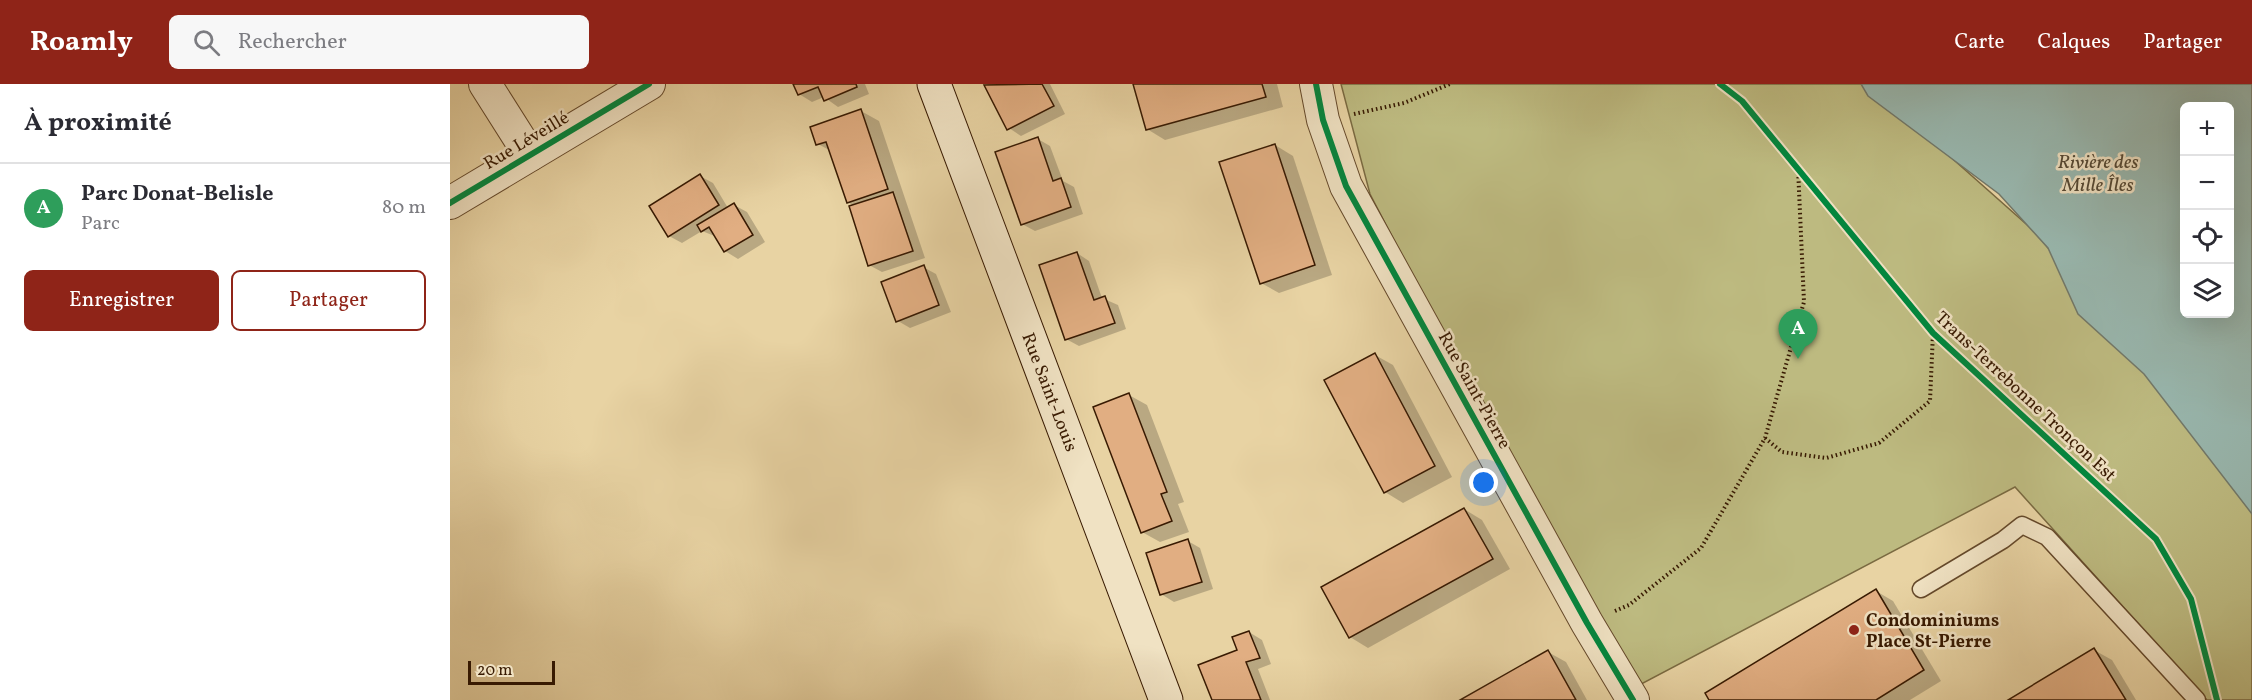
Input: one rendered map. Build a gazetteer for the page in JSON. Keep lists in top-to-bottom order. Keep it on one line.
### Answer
{"streets":{"main road":["Rue Saint-Louis"],"street":["Rue Léveillé","Rue Saint-Pierre"],"cycle path":["Trans-Terrebonne Tronçon Est"]},"water":["Rivière des Mille Îles"],"places":["Condominiums Place St-Pierre"],"scale_bar":"20 m","page":{"header":"Roamly","search":"Rechercher","nav":["Carte","Calques","Partager"],"heading":"À proximité","map_buttons":["+","−"],"list":[{"mark":"A","name":"Parc Donat-Belisle","note":"Parc","value":"80 m"}],"buttons":["Enregistrer","Partager"],"pins":"A","scale":"20 m"}}
